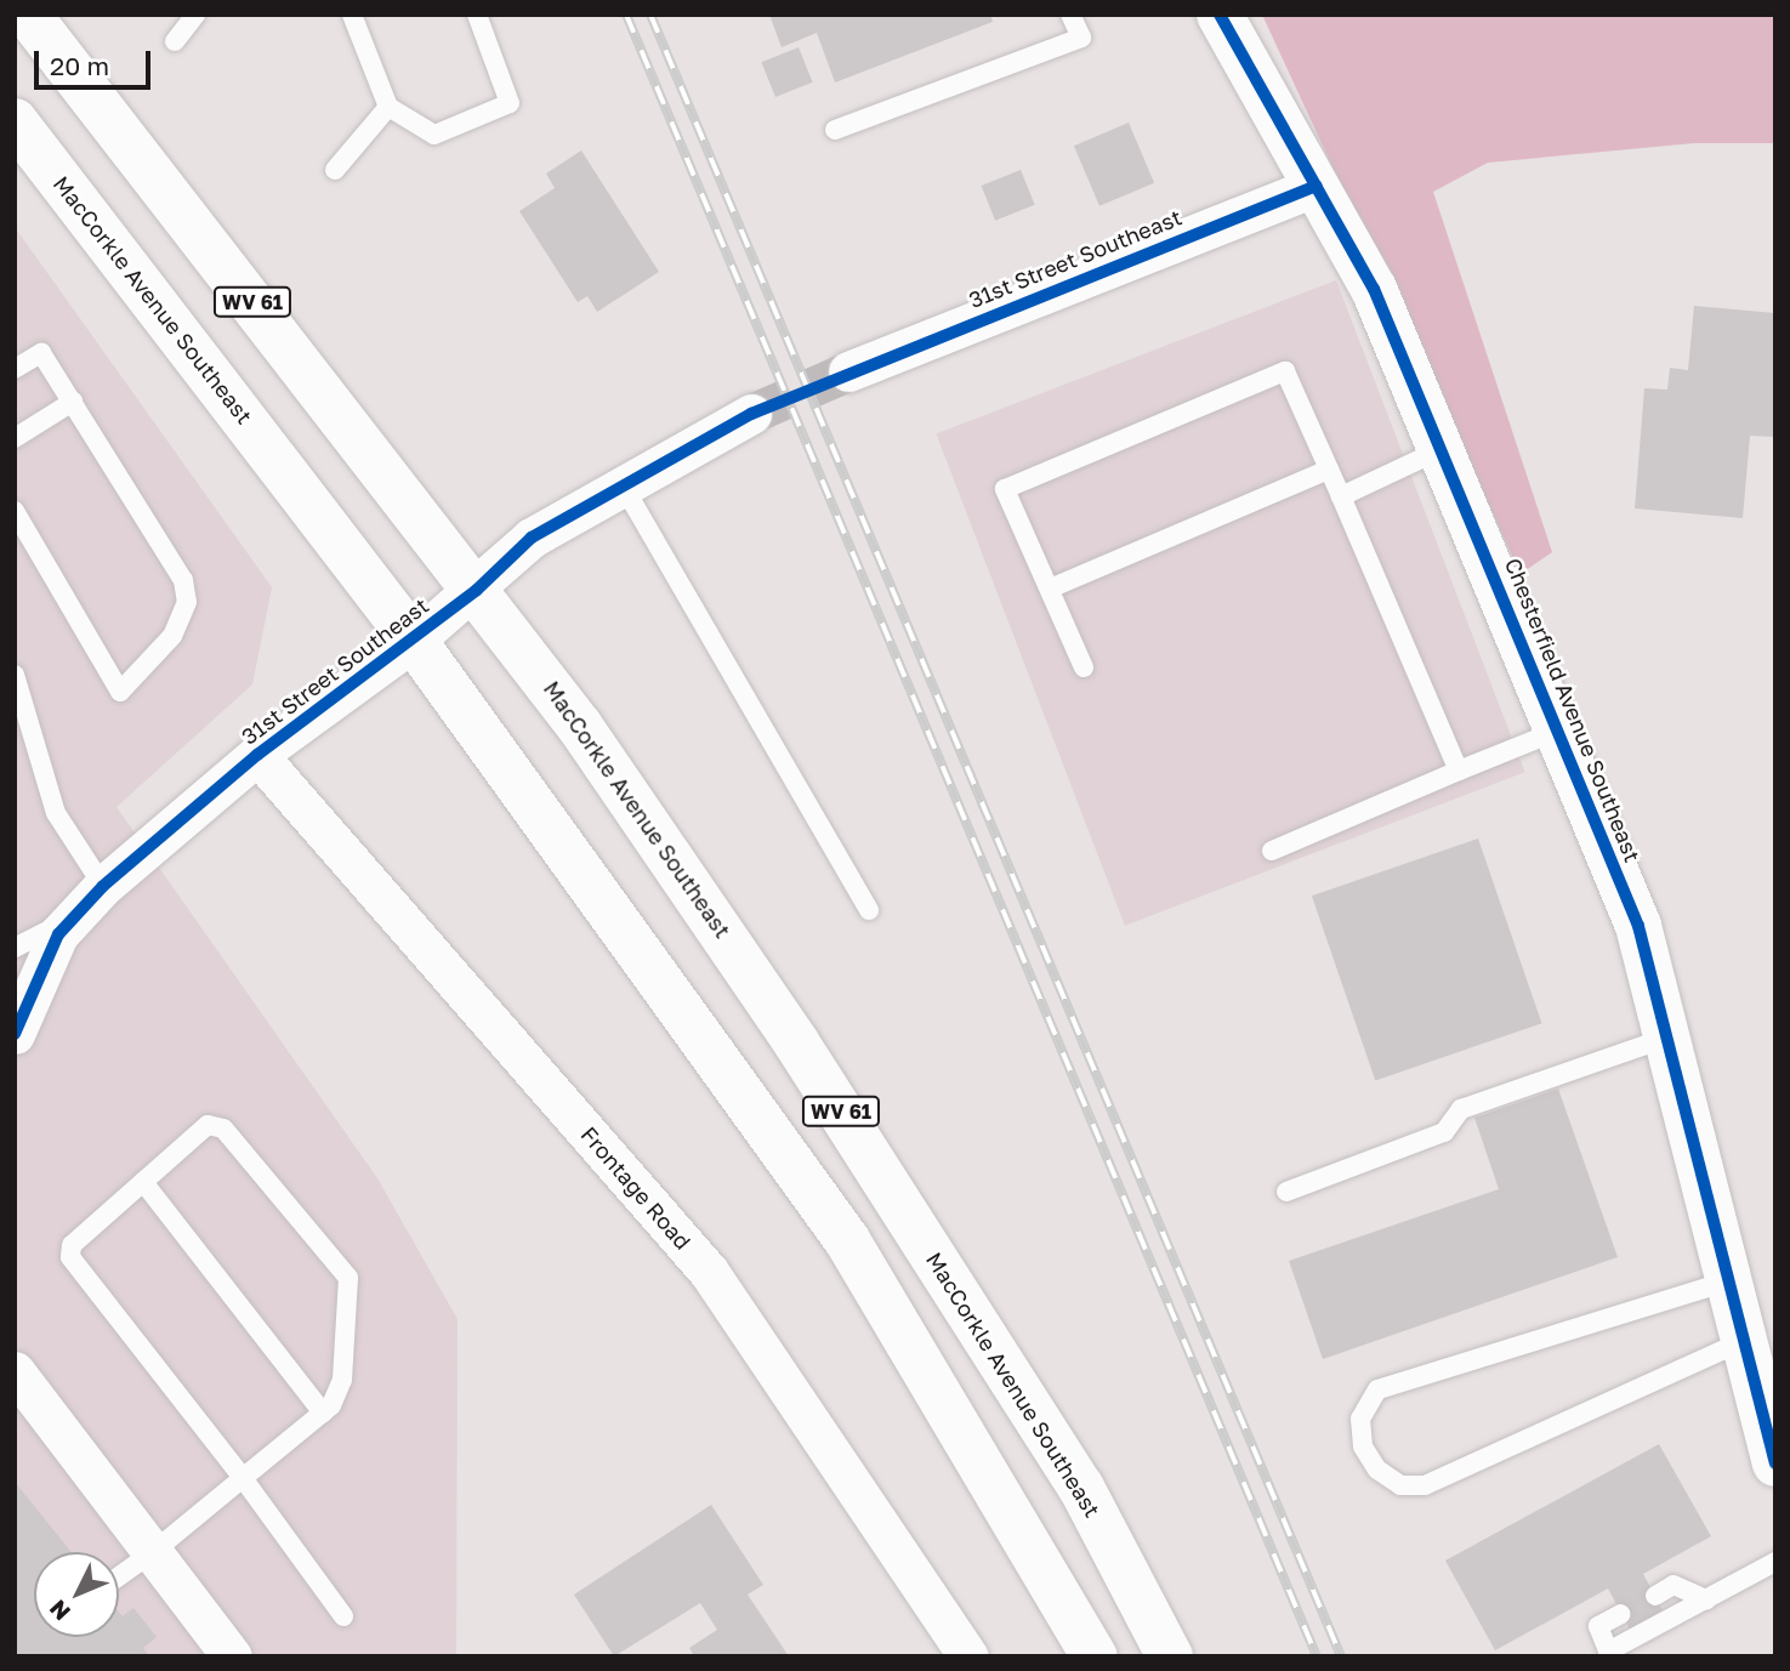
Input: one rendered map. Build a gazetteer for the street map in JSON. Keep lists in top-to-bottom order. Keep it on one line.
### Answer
{"streets":{"main road":["MacCorkle Avenue Southeast","WV 61","Chesterfield Avenue Southeast"],"street":["31st Street Southeast","Frontage Road"]},"crossings":[["31st Street Southeast","MacCorkle Avenue Southeast"],["31st Street Southeast","Chesterfield Avenue Southeast"],["31st Street Southeast","Frontage Road"]],"scale_bar":"20 m","north":"bottom left"}
